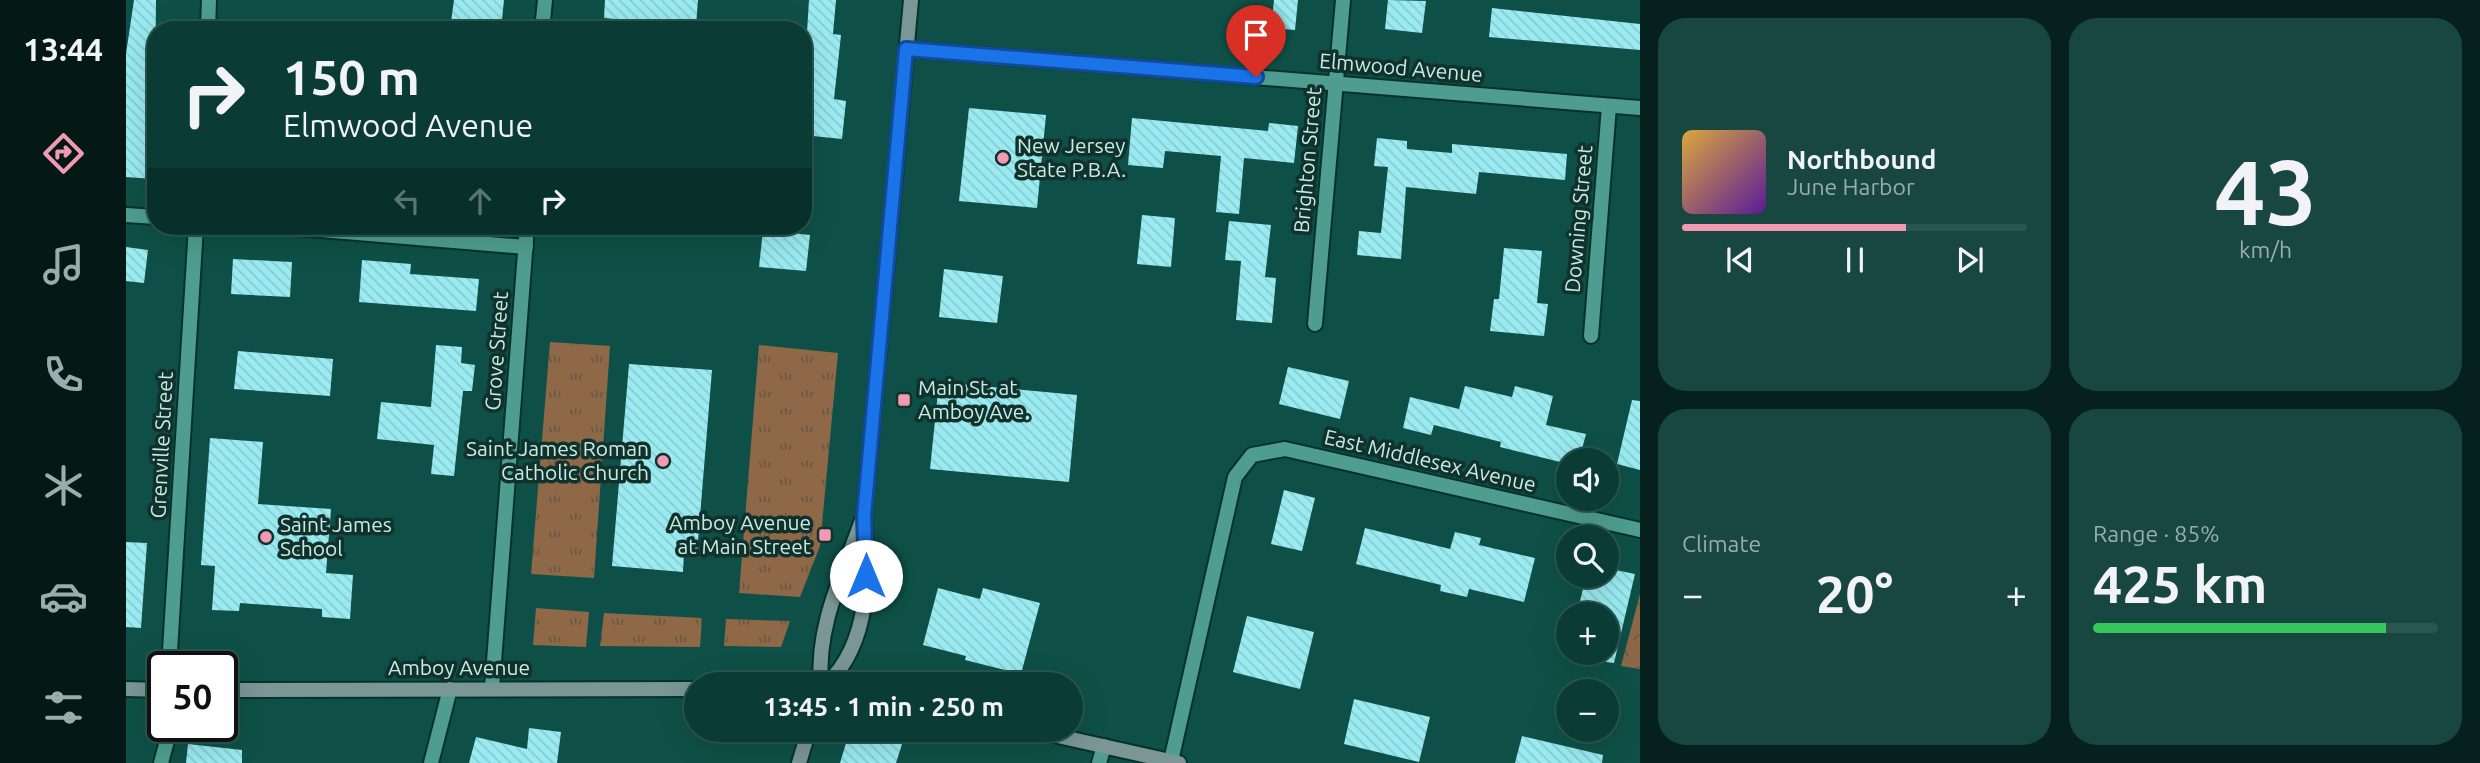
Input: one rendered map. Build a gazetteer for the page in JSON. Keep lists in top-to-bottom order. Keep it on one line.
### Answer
{"streets":{"main road":["Amboy Avenue"],"street":["Elmwood Avenue","Brighton Street","Downing Street","Grove Street","Grenville Street","East Middlesex Avenue"]},"crossings":[["Elmwood Avenue","Brighton Street"],["Elmwood Avenue","Downing Street"],["Grove Street","Amboy Avenue"]],"places":{"other":["New Jersey State P.B.A.","Saint James Roman Catholic Church","Saint James School"],"transit":["Main St. at Amboy Ave.","Amboy Avenue at Main Street"]},"page":{"tabs":"13:44","tile":[["43","km/h"],"Climate",["Range · 85%","425 km"]],"turn":["150 m","Elmwood Avenue"],"song":["Northbound","June Harbor"],"map_buttons":["+","−"],"heat":["−","20°","+"],"limit":"50","trip":"13:45 · 1 min · 250 m"}}
